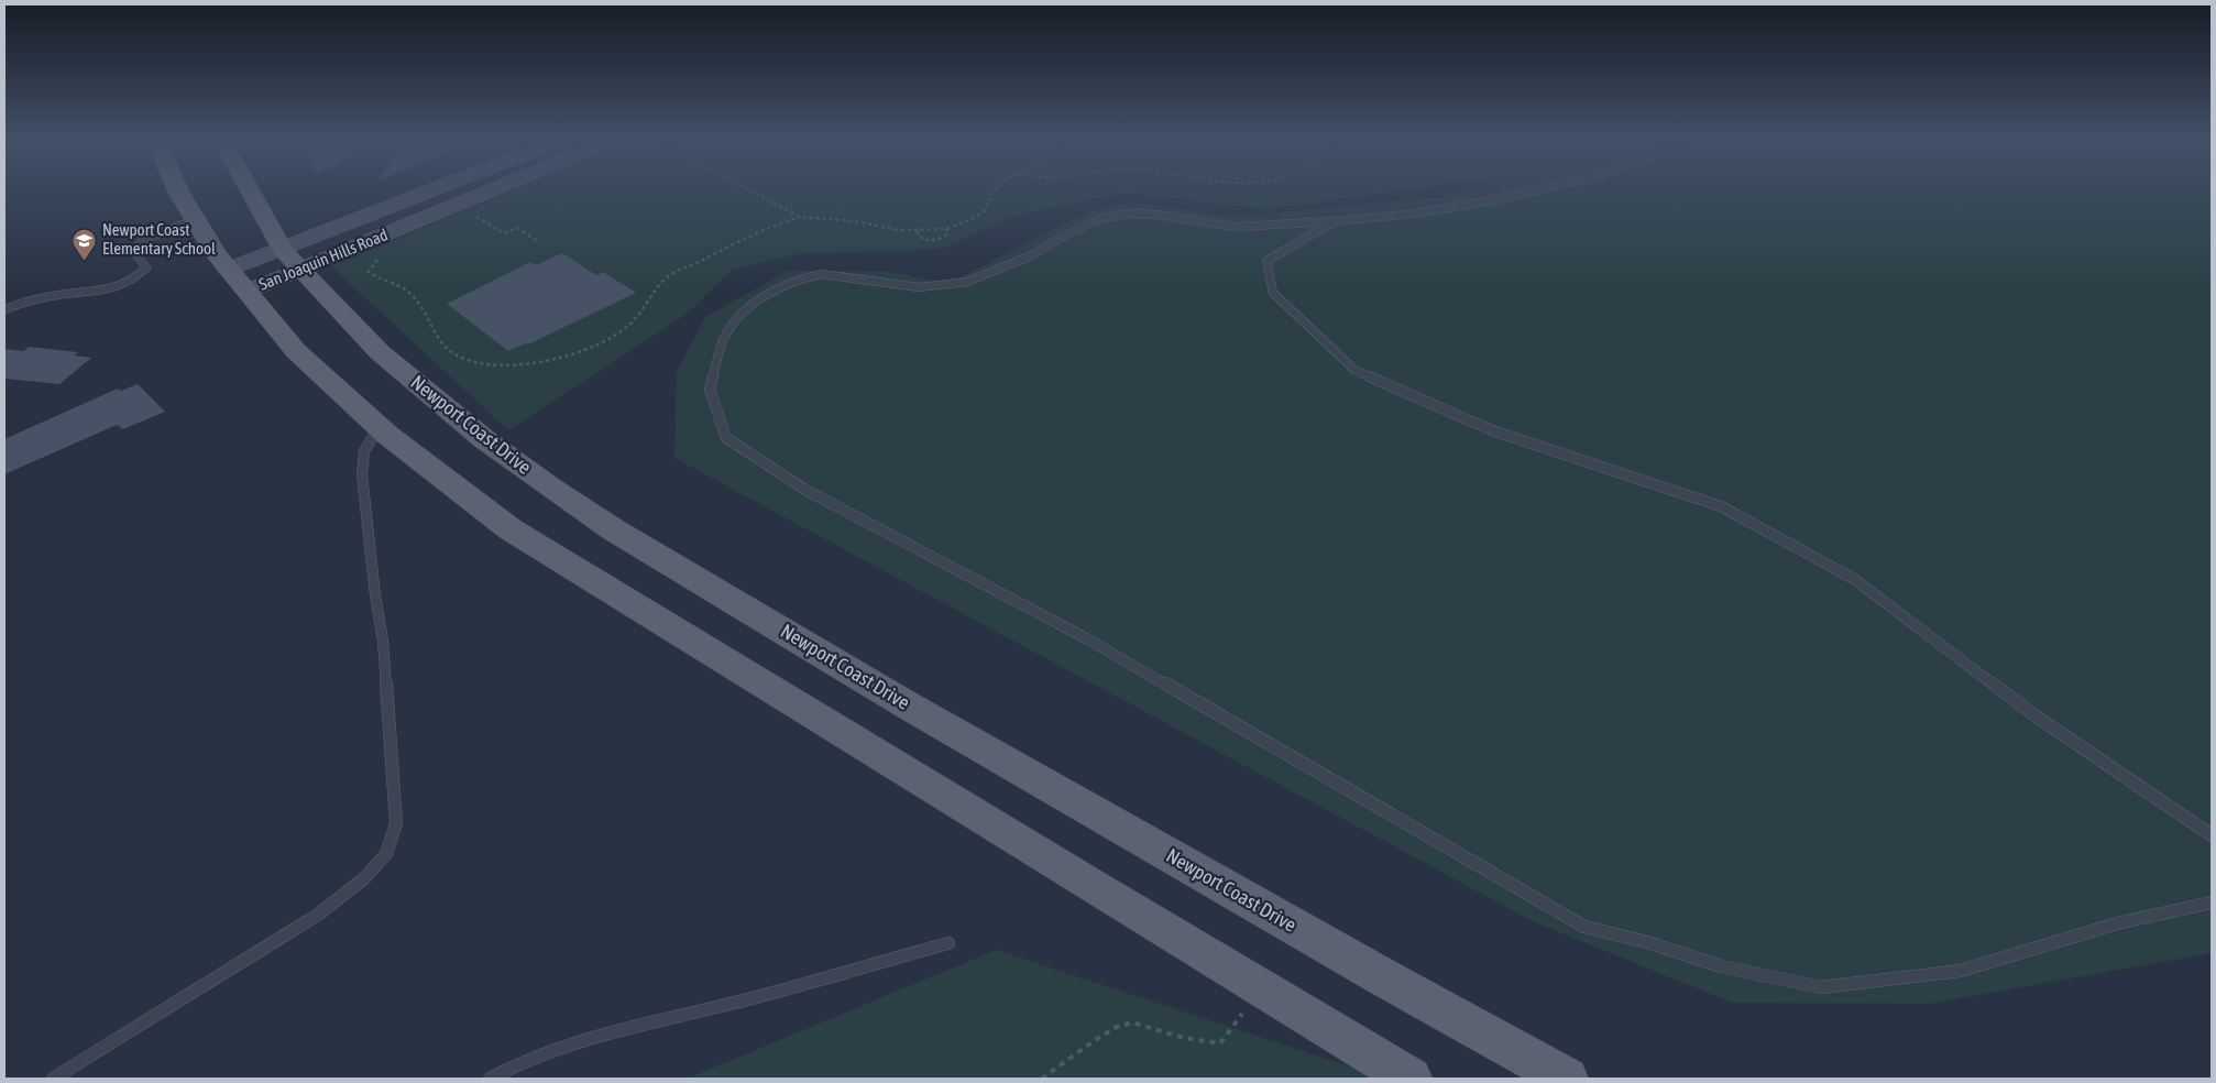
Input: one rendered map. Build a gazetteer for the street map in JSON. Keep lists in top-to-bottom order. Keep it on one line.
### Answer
{"streets":{"main road":["San Joaquin Hills Road","Newport Coast Drive"]},"crossings":[["San Joaquin Hills Road","Newport Coast Drive"]],"places":{"school or university":["Newport Coast Elementary School"]}}
